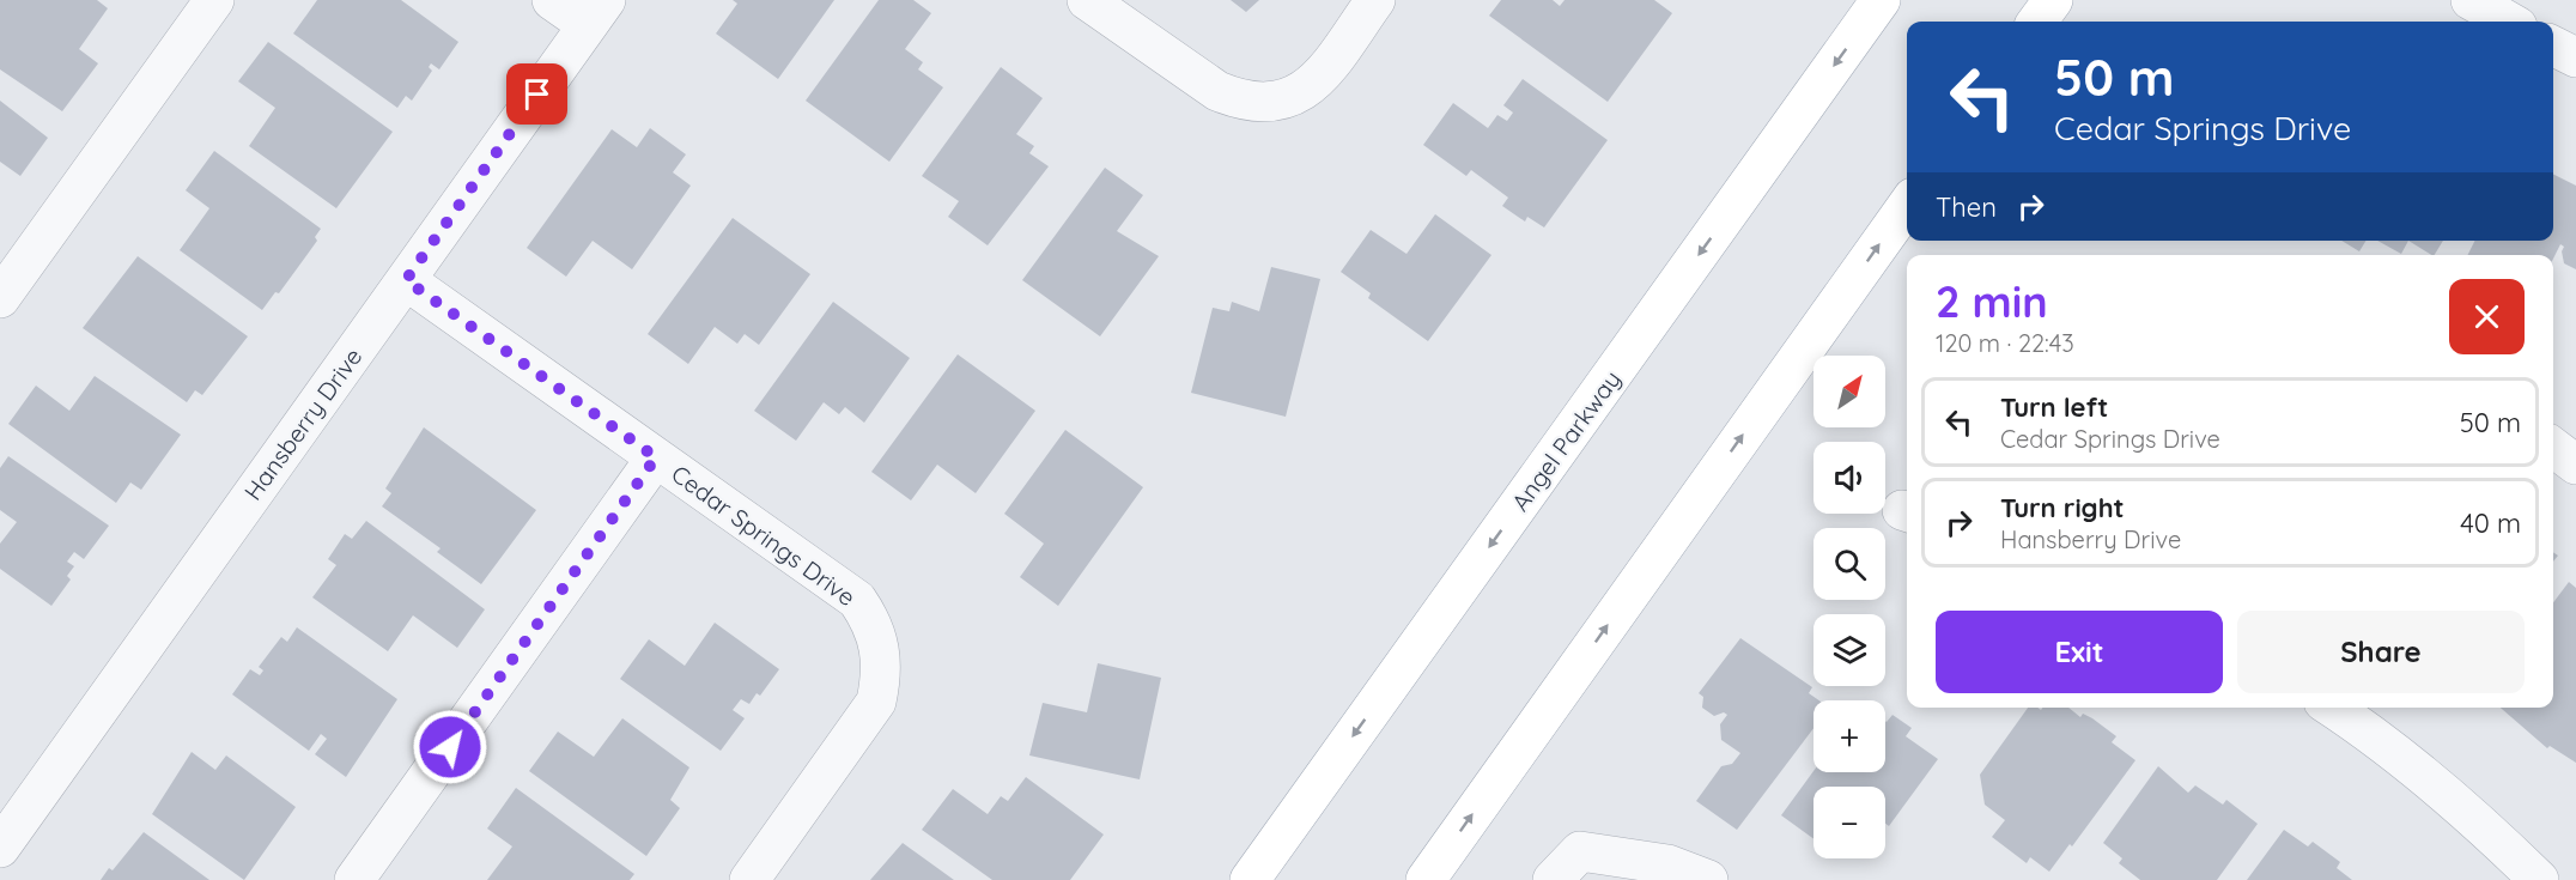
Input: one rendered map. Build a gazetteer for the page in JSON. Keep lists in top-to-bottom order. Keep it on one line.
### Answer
{"streets":{"main road":["Angel Parkway"],"street":["Hansberry Drive","Cedar Springs Drive"]},"crossings":[["Hansberry Drive","Cedar Springs Drive"]],"north":"top right","page":{"turn":["50 m","Cedar Springs Drive"],"then":"Then","heading":["2 min","120 m · 22:43"],"map_buttons":["+","−"],"list":[{"name":"Turn left","note":"Cedar Springs Drive","value":"50 m"},{"name":"Turn right","note":"Hansberry Drive","value":"40 m"}],"buttons":["Exit","Share"]}}
